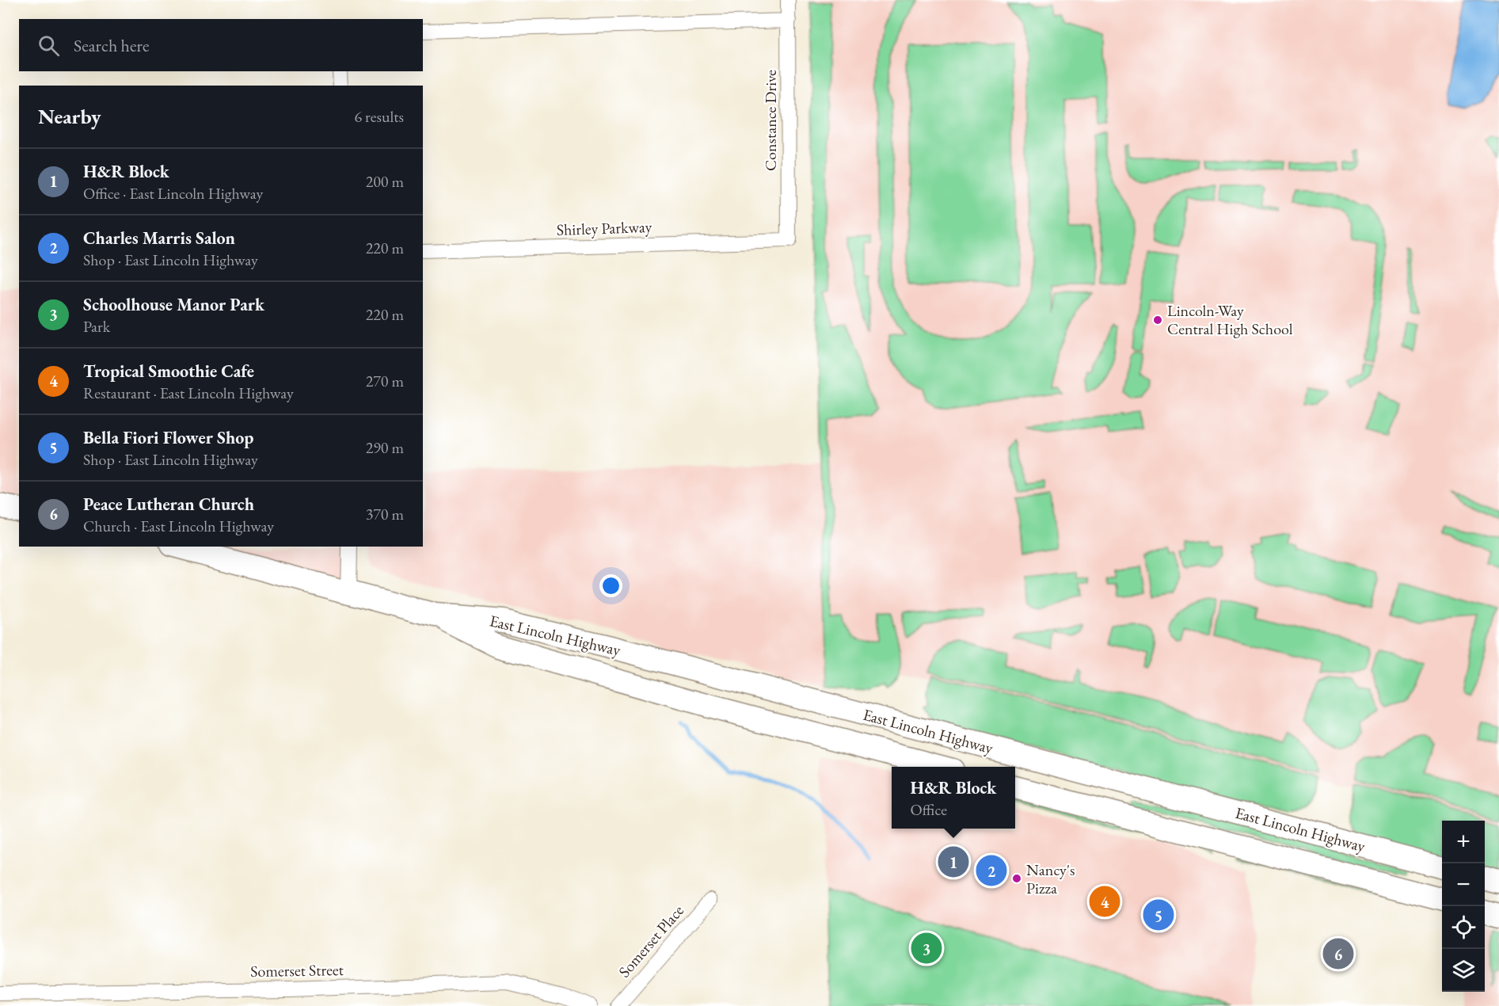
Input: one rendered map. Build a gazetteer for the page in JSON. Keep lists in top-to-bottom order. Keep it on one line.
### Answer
{"streets":{"main road":["East Lincoln Highway"],"street":["Constance Drive","Shirley Parkway","Somerset Place","Somerset Street"]},"crossings":[["Constance Drive","Shirley Parkway"]],"places":["Lincoln-Way Central High School","Nancy's Pizza"],"page":{"search":"Search here","heading":["Nearby","6 results"],"list":[{"mark":"1","name":"H&R Block","note":"Office · East Lincoln Highway","value":"200 m"},{"mark":"2","name":"Charles Marris Salon","note":"Shop · East Lincoln Highway","value":"220 m"},{"mark":"3","name":"Schoolhouse Manor Park","note":"Park","value":"220 m"},{"mark":"4","name":"Tropical Smoothie Cafe","note":"Restaurant · East Lincoln Highway","value":"270 m"},{"mark":"5","name":"Bella Fiori Flower Shop","note":"Shop · East Lincoln Highway","value":"290 m"},{"mark":"6","name":"Peace Lutheran Church","note":"Church · East Lincoln Highway","value":"370 m"}],"popup":["H&R Block","Office"],"map_buttons":["+","−"],"pins":["1","2","4","5","3","6"]}}
